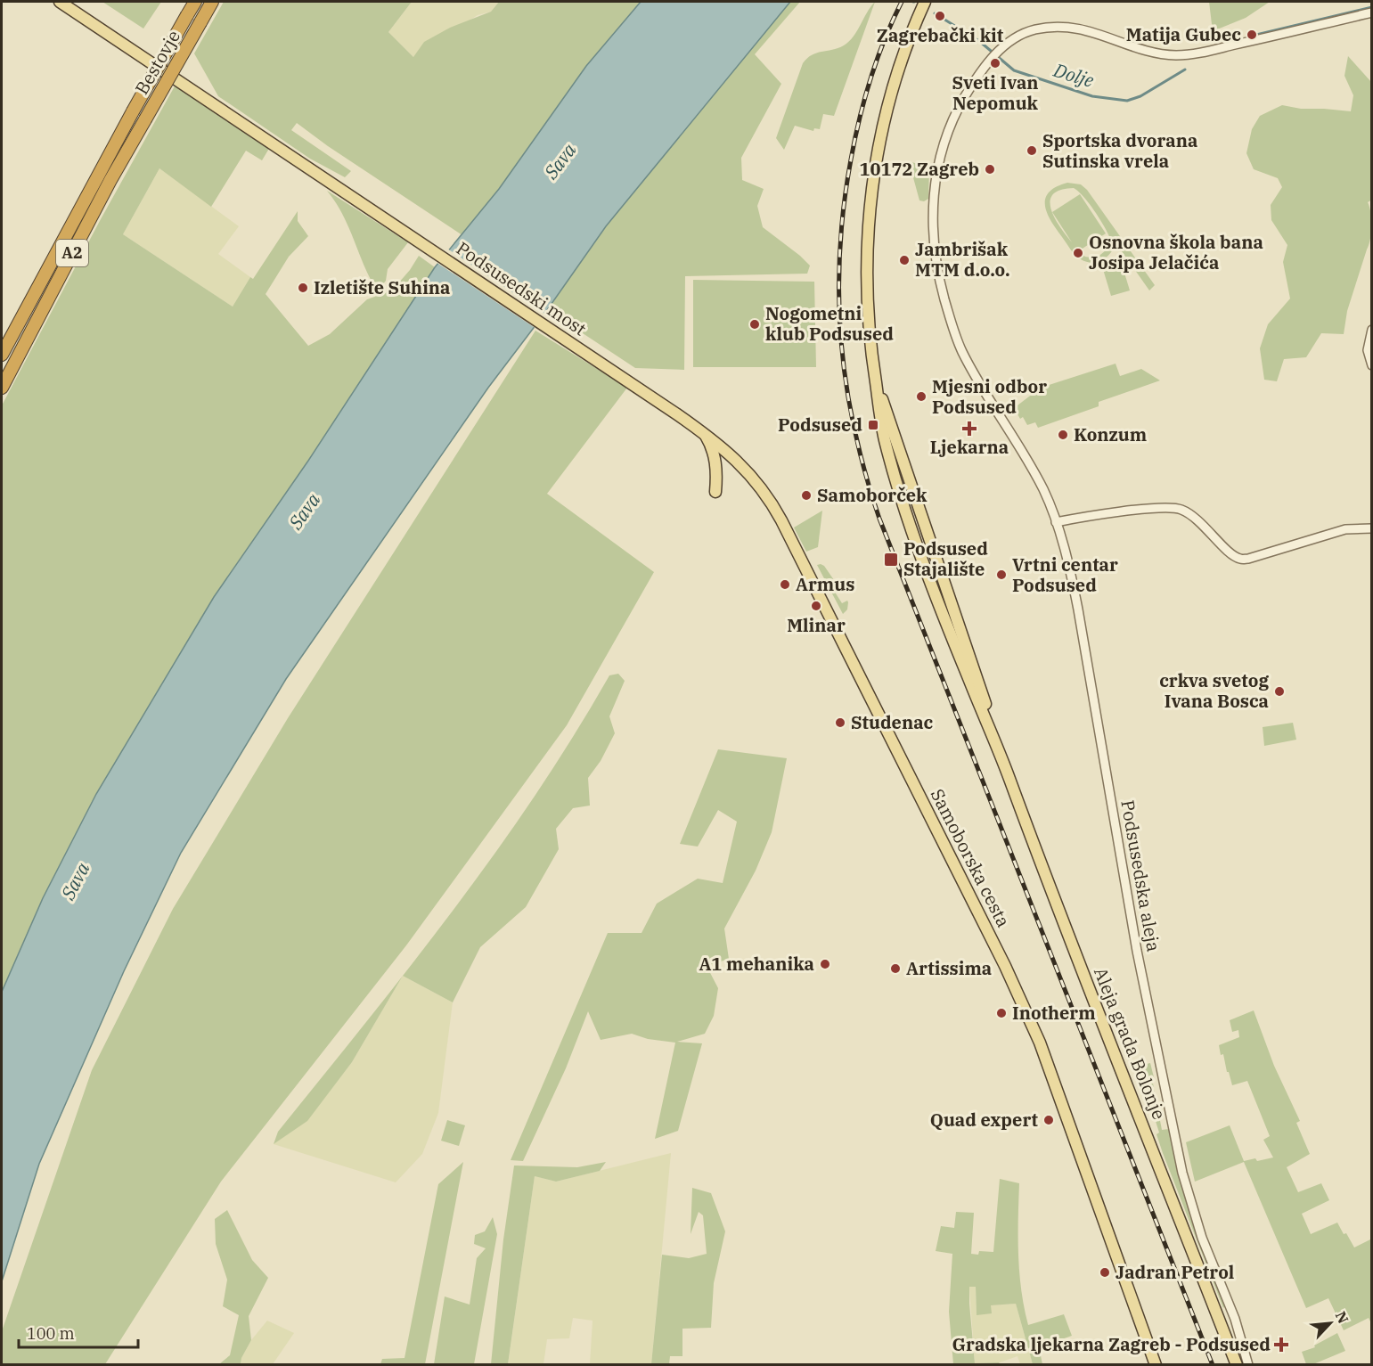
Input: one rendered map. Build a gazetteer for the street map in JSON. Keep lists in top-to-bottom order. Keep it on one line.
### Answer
{"streets":{"highway":["Bestovje","A2"],"main road":["Podsusedski most","Samoborska cesta","Aleja grada Bolonje"],"street":["Podsusedska aleja"]},"crossings":[["Podsusedski most","Samoborska cesta"]],"water":["Dolje","Sava"],"places":{"other":["Zagrebački kit","Matija Gubec","Sveti Ivan Nepomuk","Sportska dvorana Sutinska vrela","10172 Zagreb","Osnovna škola bana Josipa Jelačića","Jambrišak MTM d.o.o.","Izletište Suhina","Nogometni klub Podsused","Mjesni odbor Podsused","Konzum","Samoborček","Vrtni centar Podsused","Armus","Mlinar","crkva svetog Ivana Bosca","Studenac","A1 mehanika","Artissima","Inotherm","Quad expert","Jadran Petrol"],"transit":["Podsused","Podsused Stajalište"],"health":["Ljekarna","Gradska ljekarna Zagreb - Podsused"]},"scale_bar":"100 m","north":"top right"}
